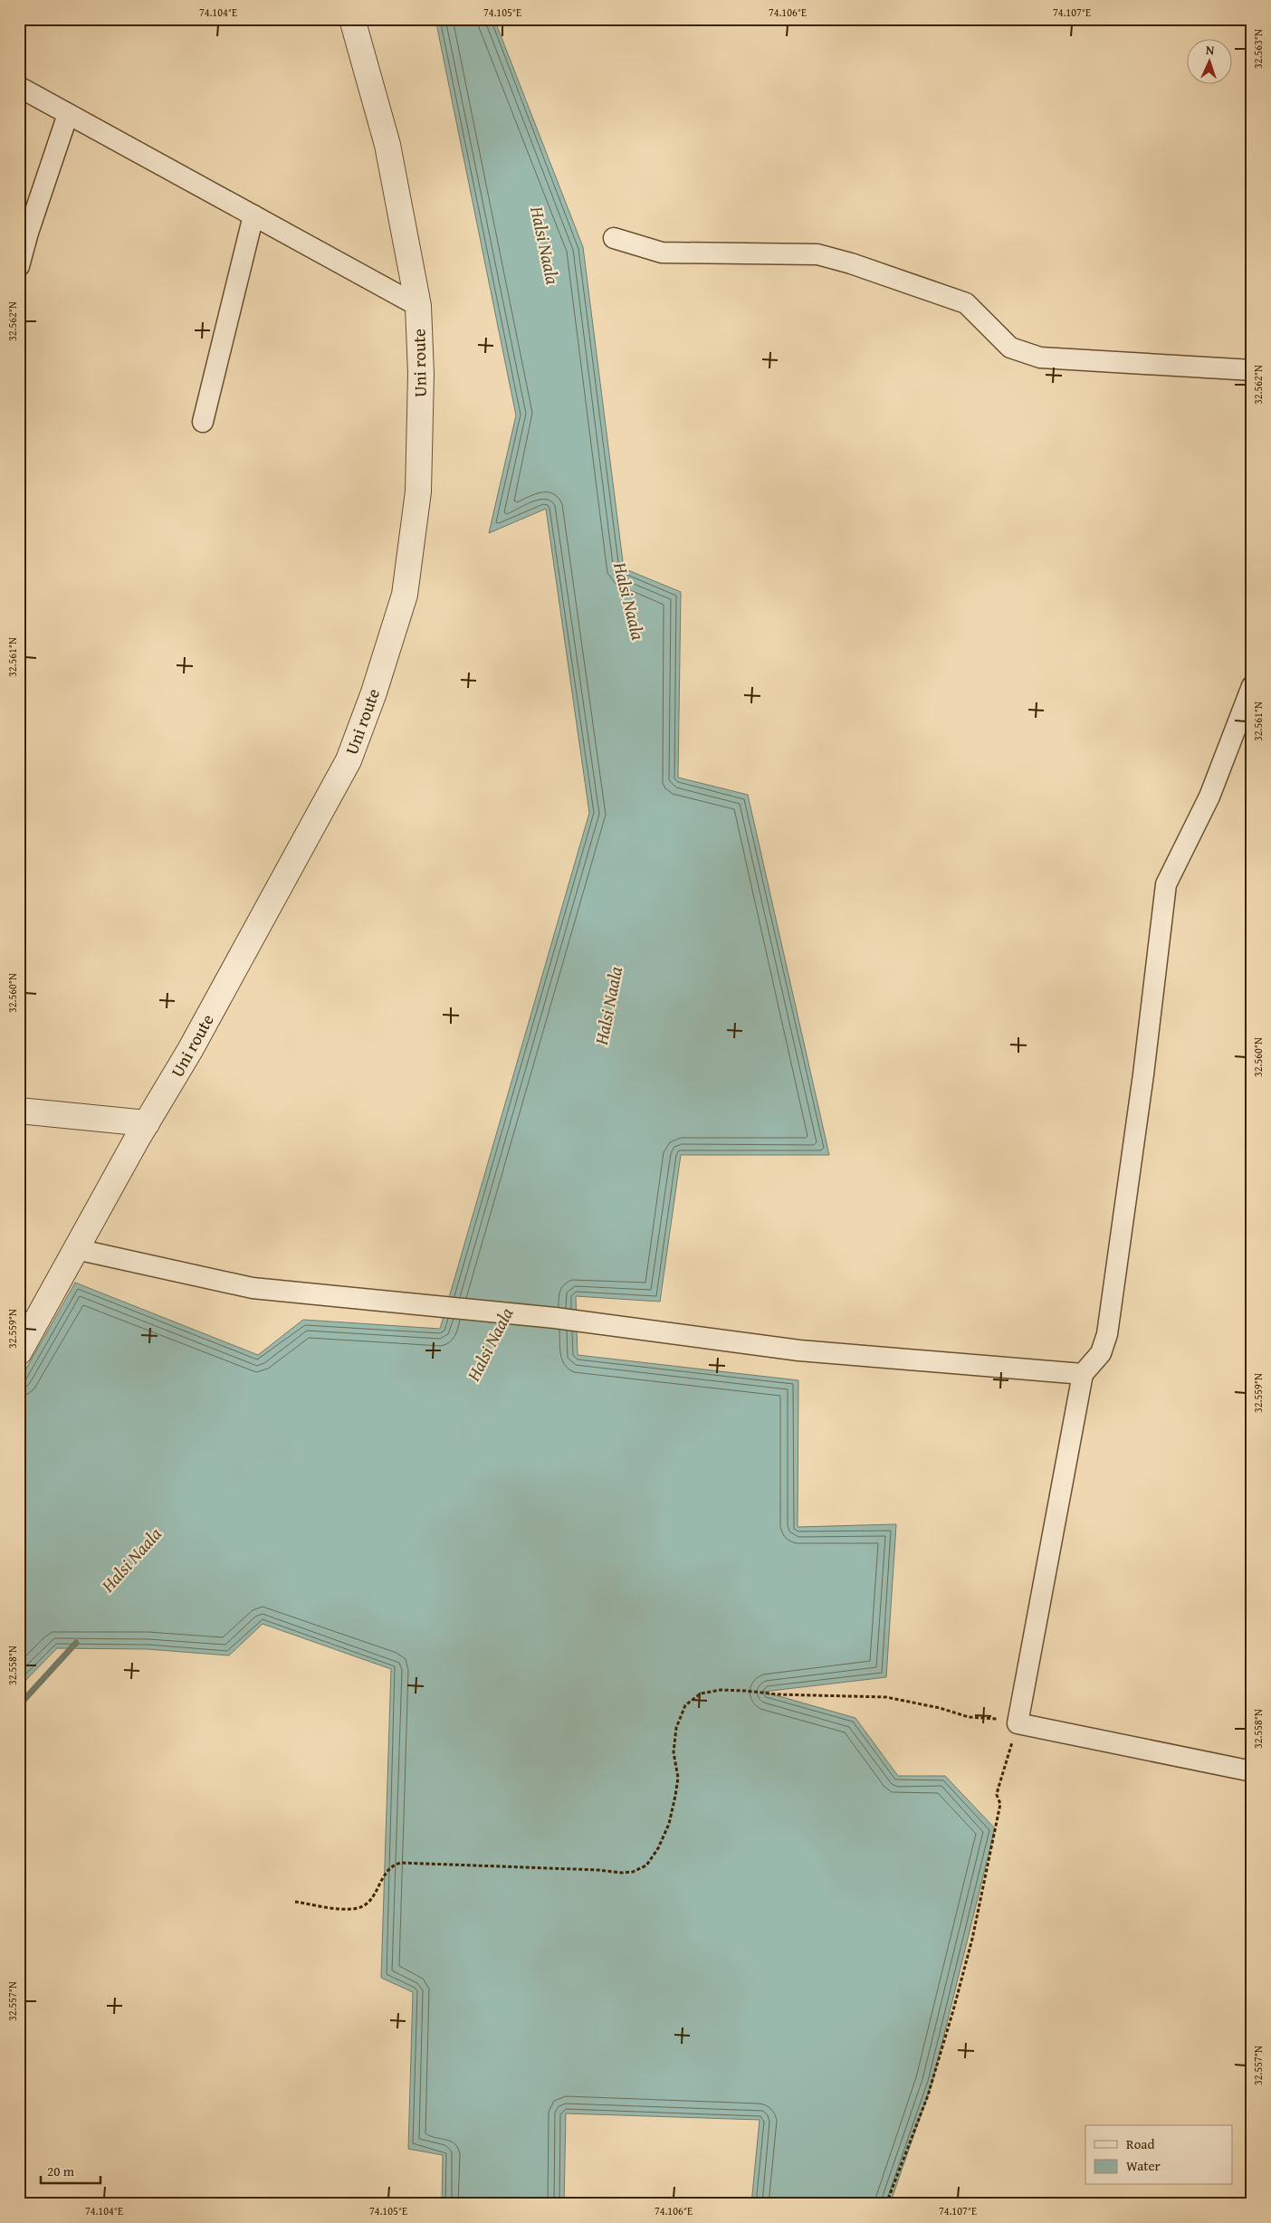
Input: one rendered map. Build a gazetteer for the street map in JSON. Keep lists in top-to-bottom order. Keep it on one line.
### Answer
{"streets":{"street":["Uni route"]},"water":["Halsi Naala"],"legend":["Road","Water"],"scale_bar":"20 m","north":"top","coordinates":["74.104°E","74.105°E","74.106°E","74.107°E","32.563°N","32.562°N","32.561°N","32.560°N","32.559°N","32.558°N","32.557°N"]}
